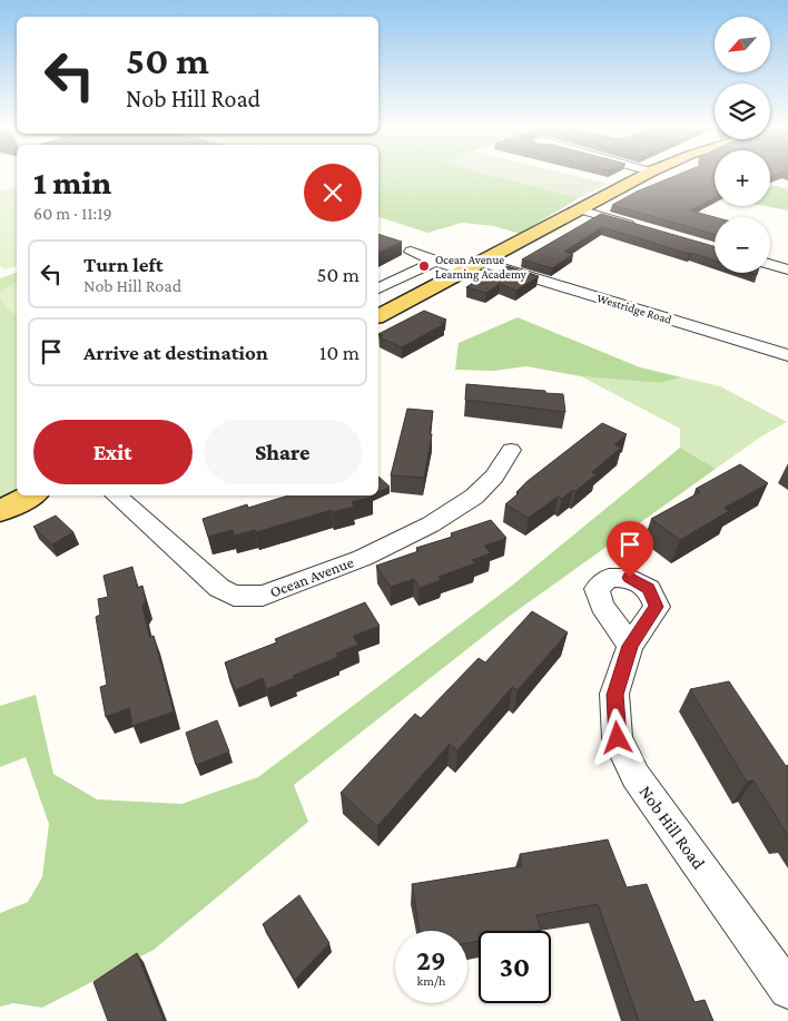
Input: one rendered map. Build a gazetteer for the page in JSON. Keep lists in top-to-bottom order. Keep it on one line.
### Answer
{"streets":{"street":["Westridge Road","Ocean Avenue","Nob Hill Road"]},"places":["Ocean Avenue Learning Academy"],"north":"bottom left","page":{"map_buttons":["+","−"],"turn":["50 m","Nob Hill Road"],"heading":["1 min","60 m · 11:19"],"list":[{"name":"Turn left","note":"Nob Hill Road","value":"50 m"},{"name":"Arrive at destination","value":"10 m"}],"buttons":["Exit","Share"],"speed":"29 km/h","limit":"30"}}
